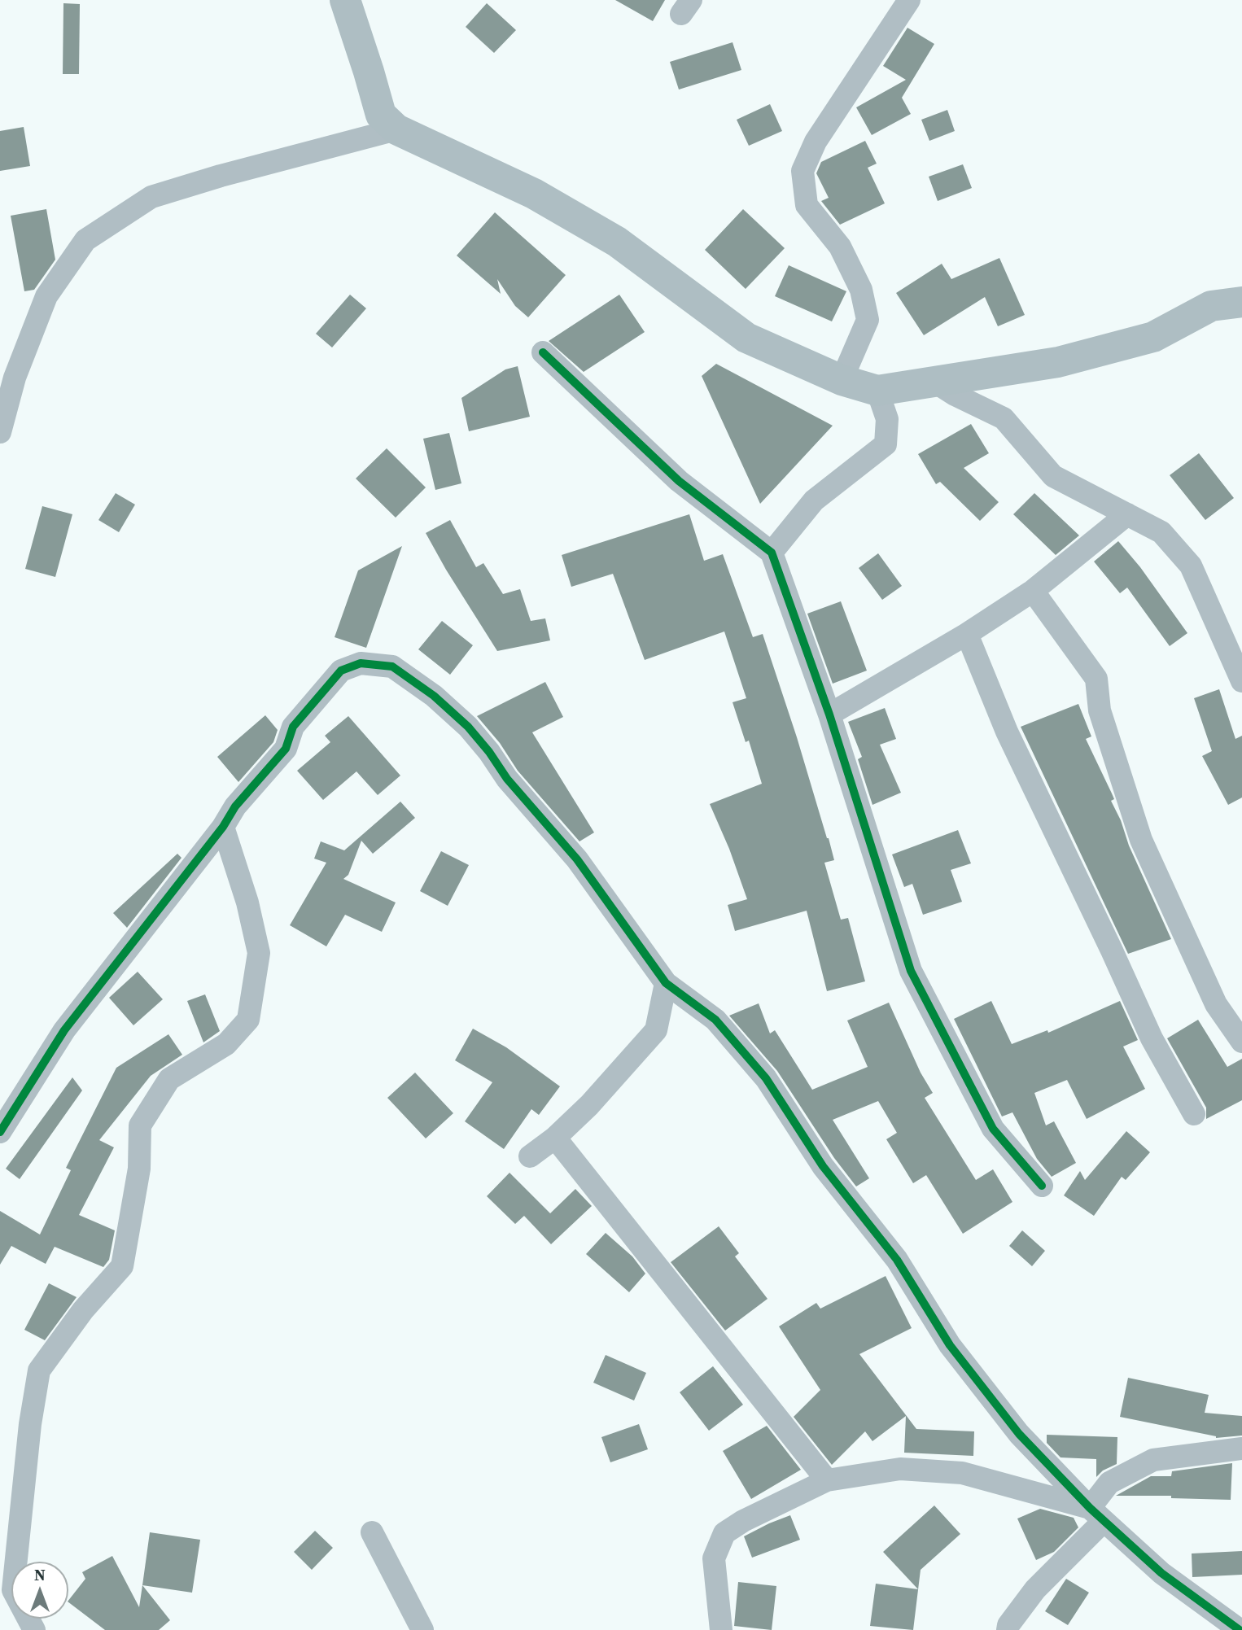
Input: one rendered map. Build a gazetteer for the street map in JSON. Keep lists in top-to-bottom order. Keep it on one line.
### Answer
{"north":"top"}
